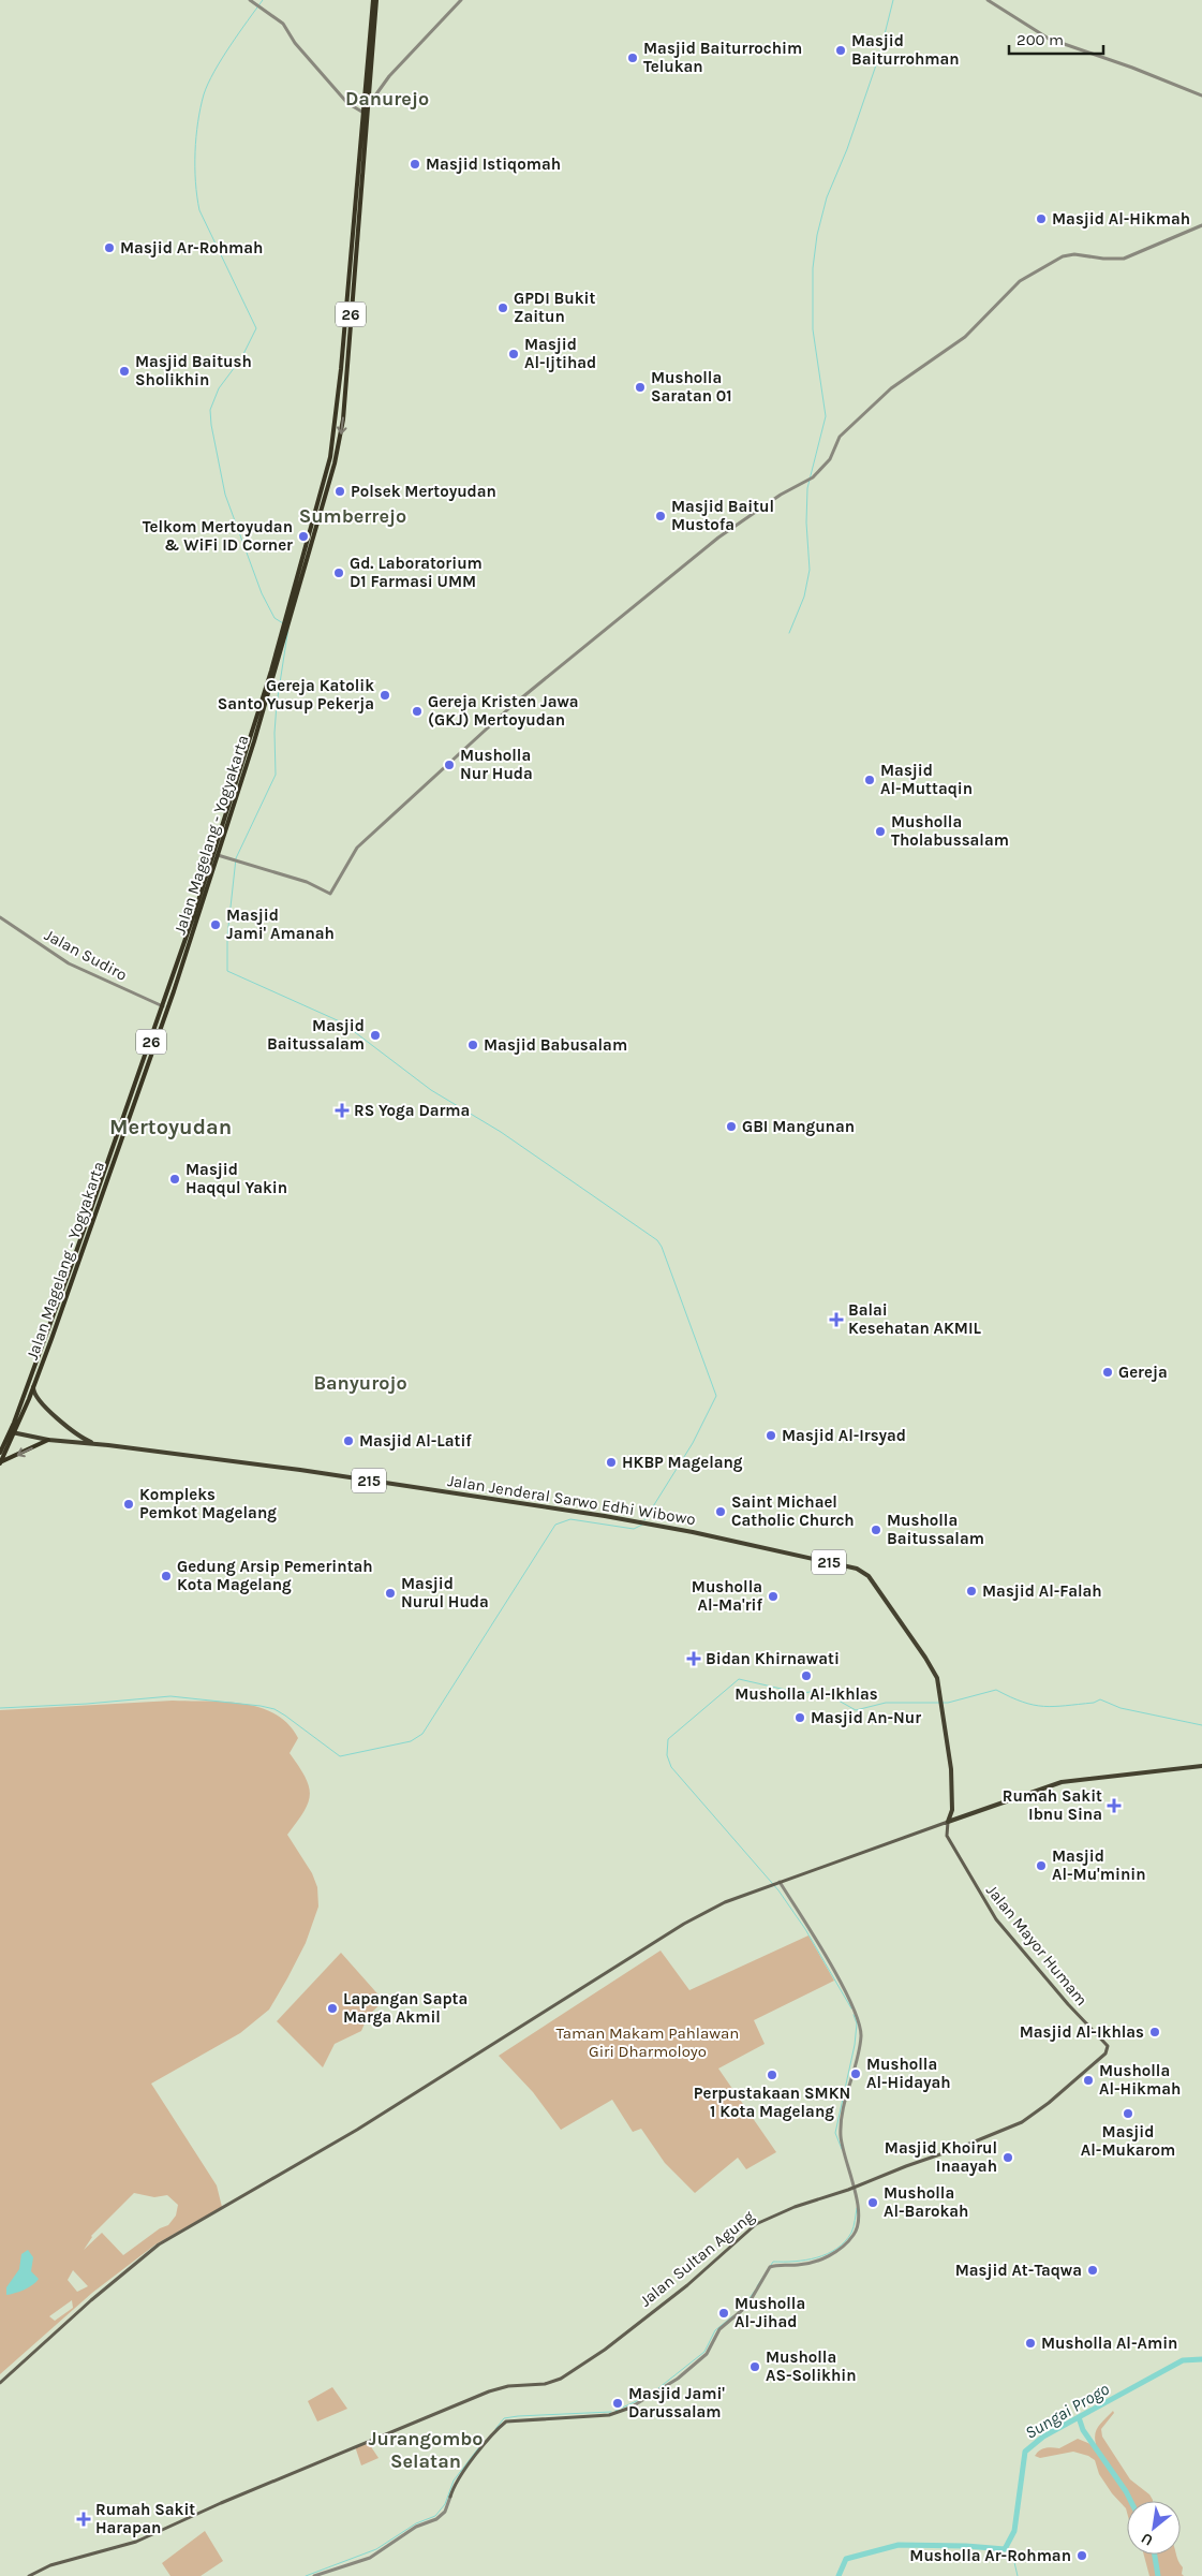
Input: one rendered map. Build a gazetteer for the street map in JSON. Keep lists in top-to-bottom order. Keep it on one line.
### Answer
{"streets":{"highway":["26","Jalan Magelang - Yogyakarta"],"main road":["215","Jalan Jenderal Sarwo Edhi Wibowo","Jalan Mayor Humam","Jalan Sultan Agung"],"street":["Jalan Sudiro"]},"crossings":[["Jalan Magelang - Yogyakarta","Jalan Sudiro"],["Jalan Magelang - Yogyakarta","Jalan Jenderal Sarwo Edhi Wibowo"],["Jalan Jenderal Sarwo Edhi Wibowo","Jalan Mayor Humam"],["Jalan Mayor Humam","Jalan Sultan Agung"]],"districts":["Danurejo","Sumberrejo","Mertoyudan","Banyurojo","Jurangombo Selatan"],"water":["Sungai Progo"],"parks":["Taman Makam Pahlawan Giri Dharmoloyo"],"places":{"other":["Masjid Baiturrohman","Masjid Baiturrochim Telukan","Masjid Istiqomah","Masjid Al-Hikmah","Masjid Ar-Rohmah","GPDI Bukit Zaitun","Masjid Al-Ijtihad","Masjid Baitush Sholikhin","Musholla Saratan 01","Polsek Mertoyudan","Masjid Baitul Mustofa","Telkom Mertoyudan & WiFi ID Corner","Gd. Laboratorium D1 Farmasi UMM","Gereja Katolik Santo Yusup Pekerja","Gereja Kristen Jawa (GKJ) Mertoyudan","Musholla Nur Huda","Masjid Al-Muttaqin","Musholla Tholabussalam","Masjid Jami' Amanah","Masjid Baitussalam","Masjid Babusalam","GBI Mangunan","Masjid Haqqul Yakin","Gereja","Masjid Al-Irsyad","Masjid Al-Latif","HKBP Magelang","Kompleks Pemkot Magelang","Saint Michael Catholic Church","Musholla Baitussalam","Gedung Arsip Pemerintah Kota Magelang","Masjid Al-Falah","Masjid Nurul Huda","Musholla Al-Ma'rif","Musholla Al-Ikhlas","Masjid An-Nur","Masjid Al-Mu'minin","Lapangan Sapta Marga Akmil","Masjid Al-Ikhlas","Musholla Al-Hidayah","Perpustakaan SMKN 1 Kota Magelang","Musholla Al-Hikmah","Masjid Al-Mukarom","Masjid Khoirul Inaayah","Musholla Al-Barokah","Masjid At-Taqwa","Musholla Al-Jihad","Musholla Al-Amin","Musholla AS-Solikhin","Masjid Jami' Darussalam","Musholla Ar-Rohman"],"health":["RS Yoga Darma","Balai Kesehatan AKMIL","Bidan Khirnawati","Rumah Sakit Ibnu Sina","Rumah Sakit Harapan"]},"scale_bar":"200 m","north":"bottom left"}
